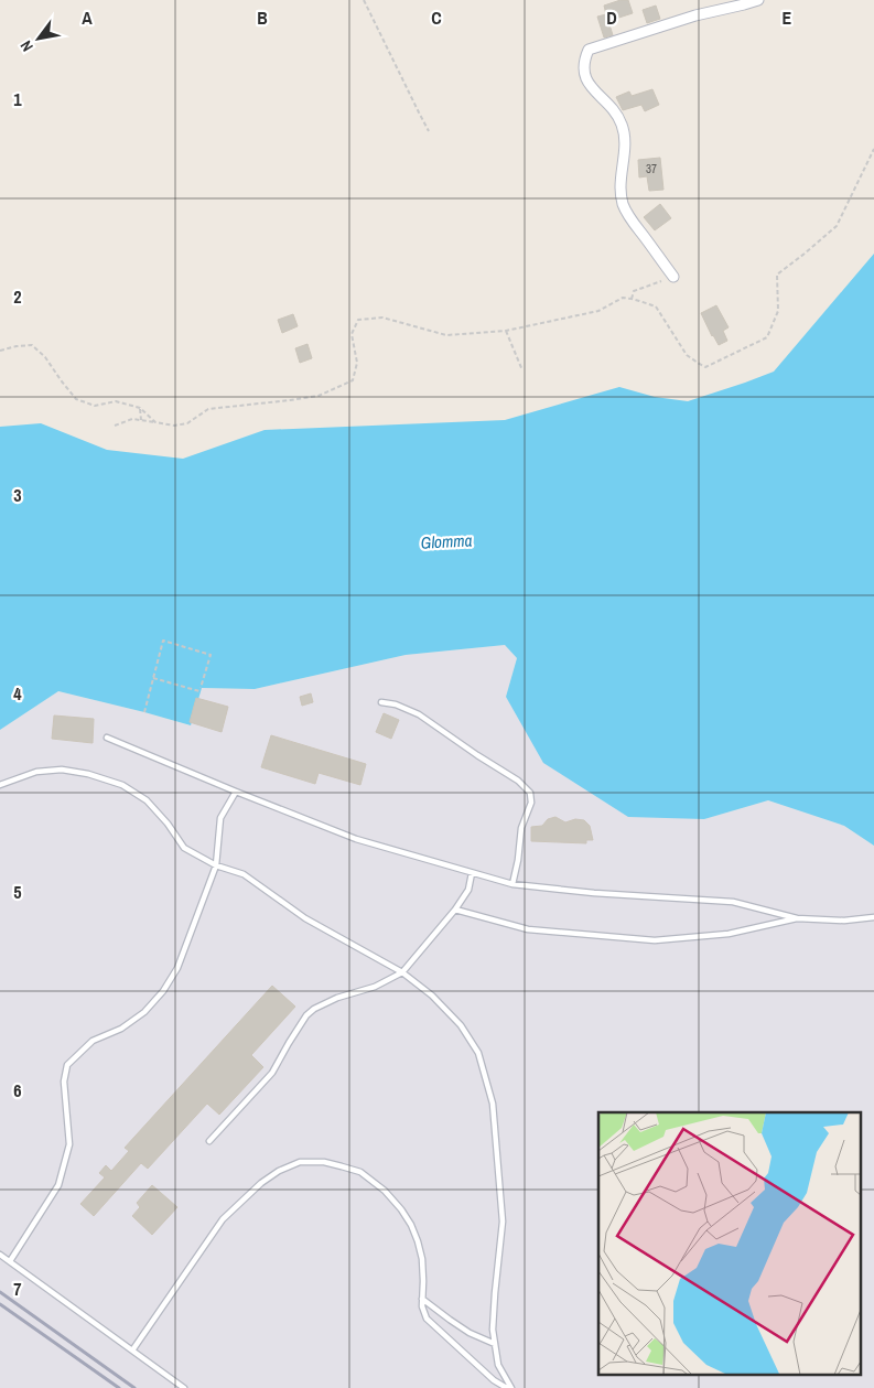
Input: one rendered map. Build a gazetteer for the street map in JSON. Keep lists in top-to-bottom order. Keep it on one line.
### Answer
{"water":["Glomma"],"house_numbers":["37"],"north":"bottom left","grid":{"columns":["A","B","C","D","E"],"rows":["1","2","3","4","5","6","7"]}}
